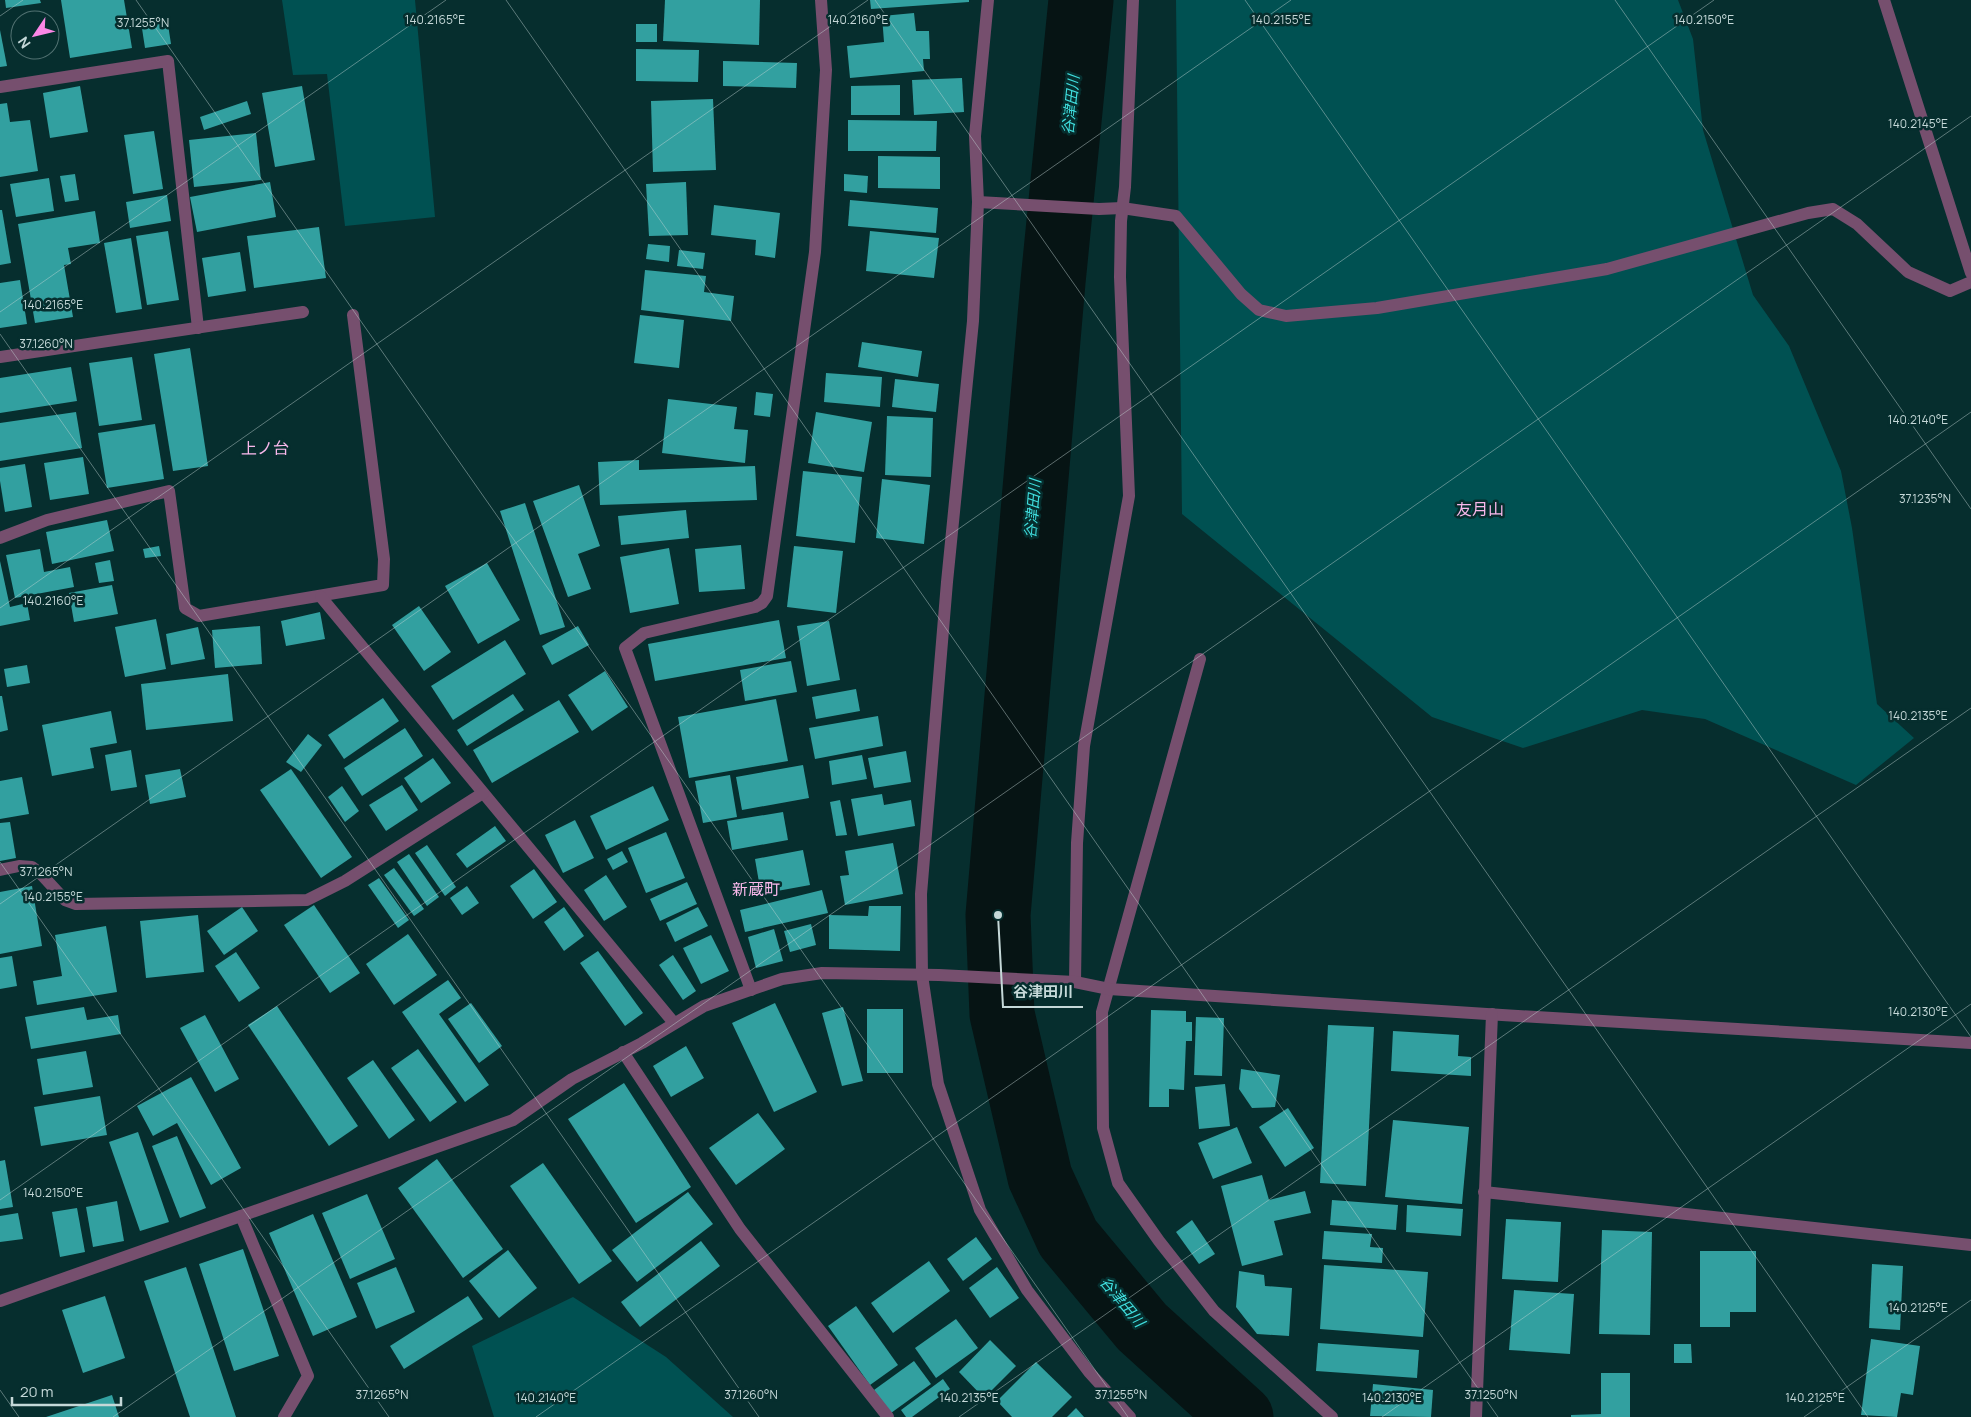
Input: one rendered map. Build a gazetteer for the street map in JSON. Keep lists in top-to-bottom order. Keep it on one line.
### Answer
{"districts":["上ノ台","友月山","新蔵町"],"water":["谷津田川"],"places":["谷津田川"],"scale_bar":"20 m","north":"bottom left","coordinates":["140.2165°E","140.2155°E","140.2150°E","140.2160°E","37.1255°N","140.2145°E","37.1260°N","140.2140°E","37.1235°N","140.2135°E","37.1265°N","140.2130°E","140.2125°E","37.1250°N"]}
